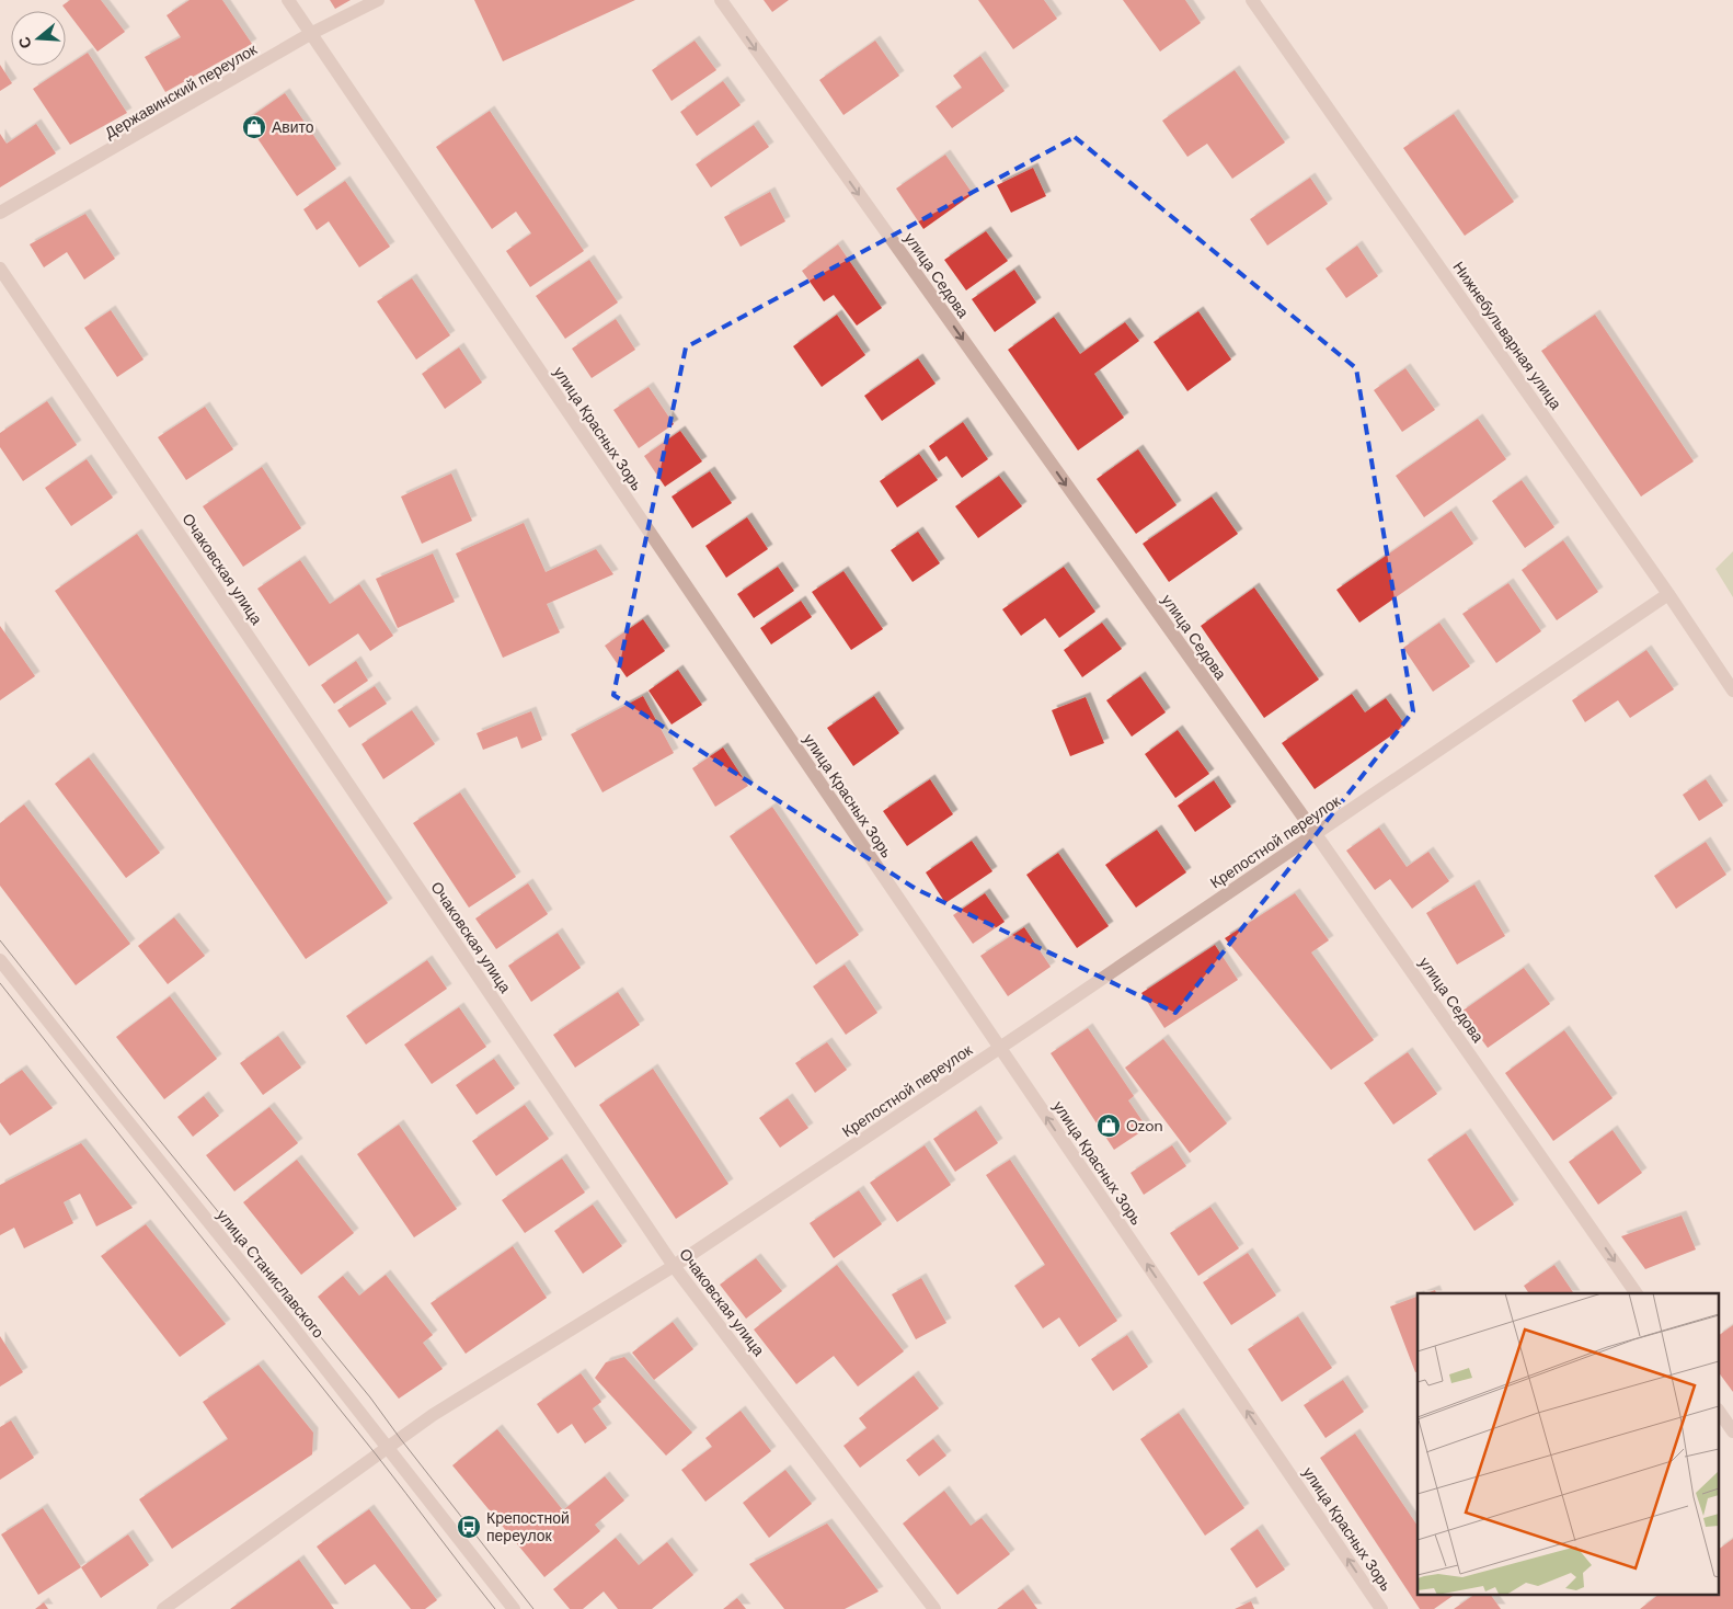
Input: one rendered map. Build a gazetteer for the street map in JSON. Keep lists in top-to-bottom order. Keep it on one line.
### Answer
{"streets":{"street":["Державинский переулок","улица Седова","Нижнебульварная улица","улица Красных Зорь","Очаковская улица","Крепостной переулок","улица Станиславского"]},"crossings":[["Державинский переулок","улица Красных Зорь"],["улица Седова","Крепостной переулок"],["Нижнебульварная улица","Крепостной переулок"],["улица Красных Зорь","Крепостной переулок"],["Очаковская улица","Крепостной переулок"],["Крепостной переулок","улица Станиславского"]],"one_way":["улица Седова"],"places":{"shop":["Авито","Ozon"],"bus stop":["Крепостной переулок"]},"north":"left"}
